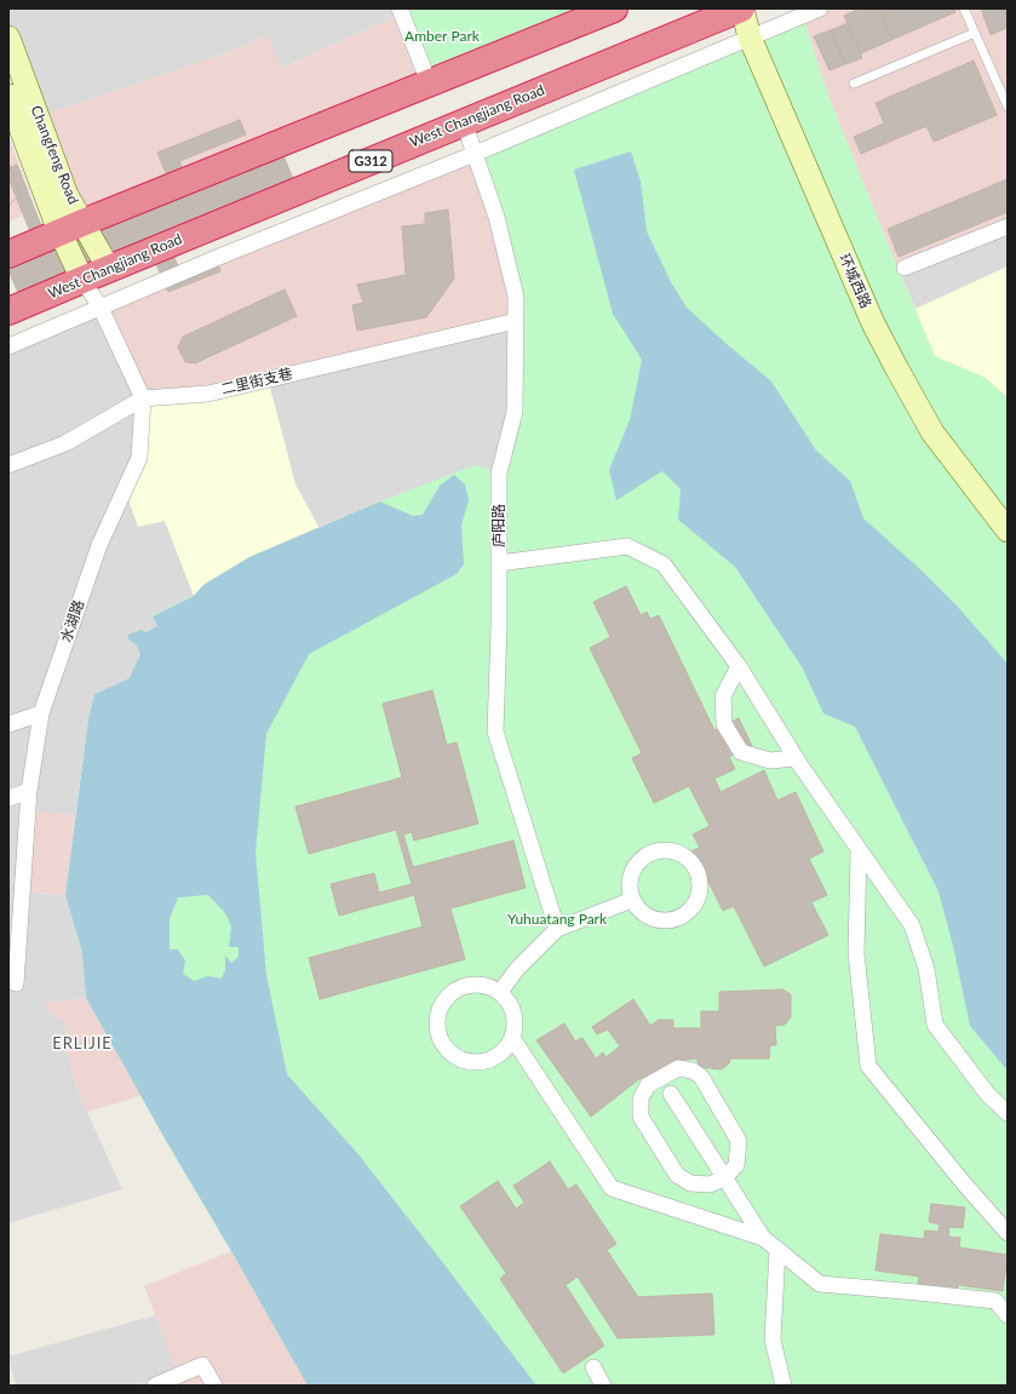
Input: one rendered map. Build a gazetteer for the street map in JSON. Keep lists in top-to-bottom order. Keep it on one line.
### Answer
{"streets":{"highway":["West Changjiang Road","G312"],"street":["Changfeng Road","环城西路","二里街支巷","庐阳路","水湖路"]},"crossings":[["West Changjiang Road","Changfeng Road"],["West Changjiang Road","环城西路"],["West Changjiang Road","庐阳路"],["West Changjiang Road","水湖路"],["Changfeng Road","水湖路"],["二里街支巷","庐阳路"],["二里街支巷","水湖路"]],"districts":["ERLIJIE"],"parks":["Amber Park","Yuhuatang Park"]}
